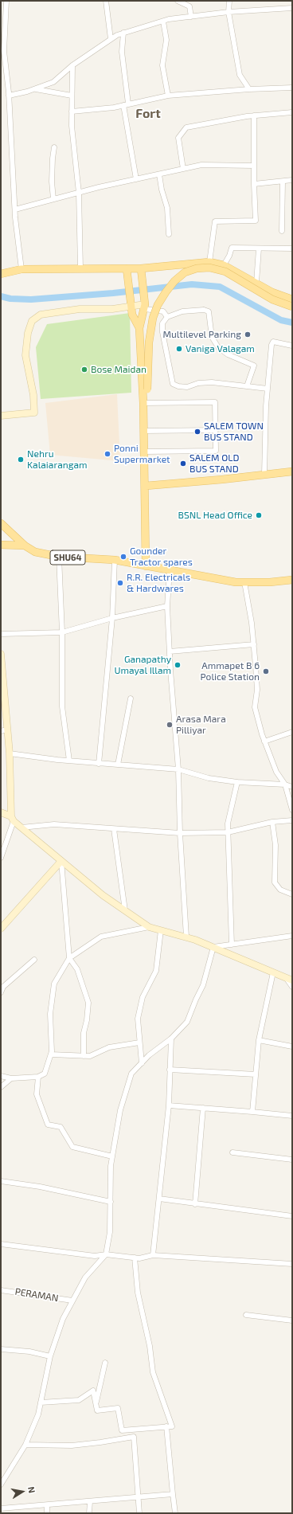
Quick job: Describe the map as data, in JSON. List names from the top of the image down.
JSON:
{
  "streets": {
    "main road": ["SHU64"],
    "street": ["PERAMAN"]
  },
  "districts": ["Fort"],
  "places": [
    "Multilevel Parking",
    "Vaniga Valagam",
    "Bose Maidan",
    "SALEM TOWN BUS STAND",
    "Ponni Supermarket",
    "Nehru Kalaiarangam",
    "SALEM OLD BUS STAND",
    "BSNL Head Office",
    "Gounder Tractor spares",
    "R.R. Electricals & Hardwares",
    "Ganapathy Umayal Illam",
    "Ammapet B 6 Police Station",
    "Arasa Mara Pilliyar"
  ],
  "north": "right"
}
